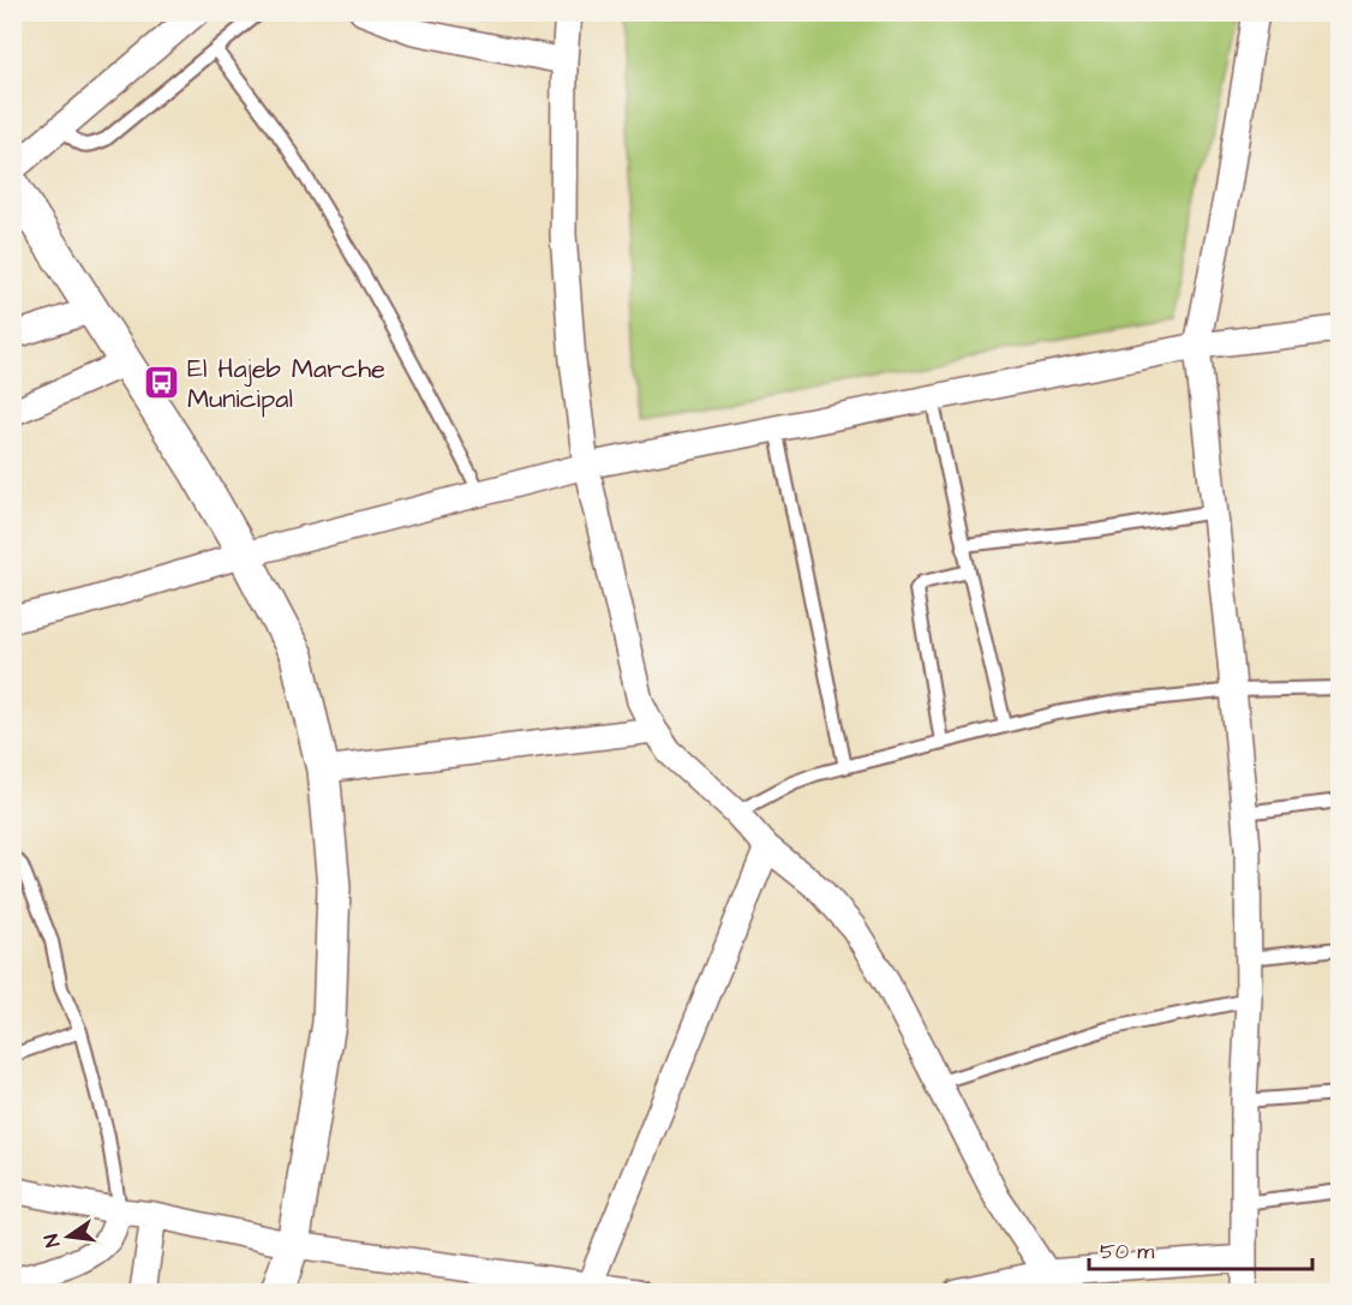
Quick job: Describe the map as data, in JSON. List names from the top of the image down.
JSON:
{
  "places": {
    "bus stop": ["El Hajeb Marche Municipal"]
  },
  "scale_bar": "50 m",
  "north": "left"
}
